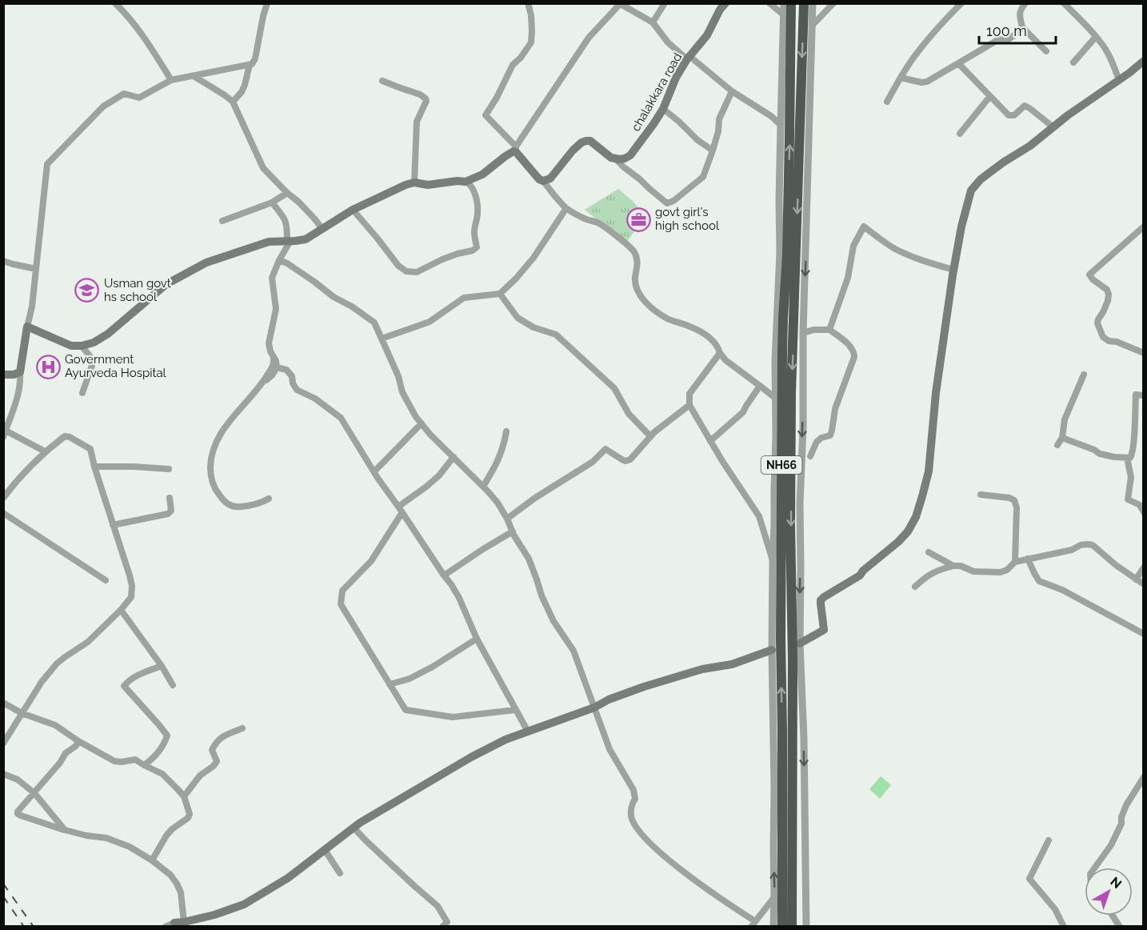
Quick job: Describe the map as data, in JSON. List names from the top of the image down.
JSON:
{
  "streets": {
    "highway": ["NH66"],
    "main road": ["chalakkara road"]
  },
  "places": {
    "office": ["govt girl's high school"],
    "school or university": ["Usman govt hs school"],
    "hospital": ["Government Ayurveda Hospital"]
  },
  "scale_bar": "100 m",
  "north": "top right"
}
